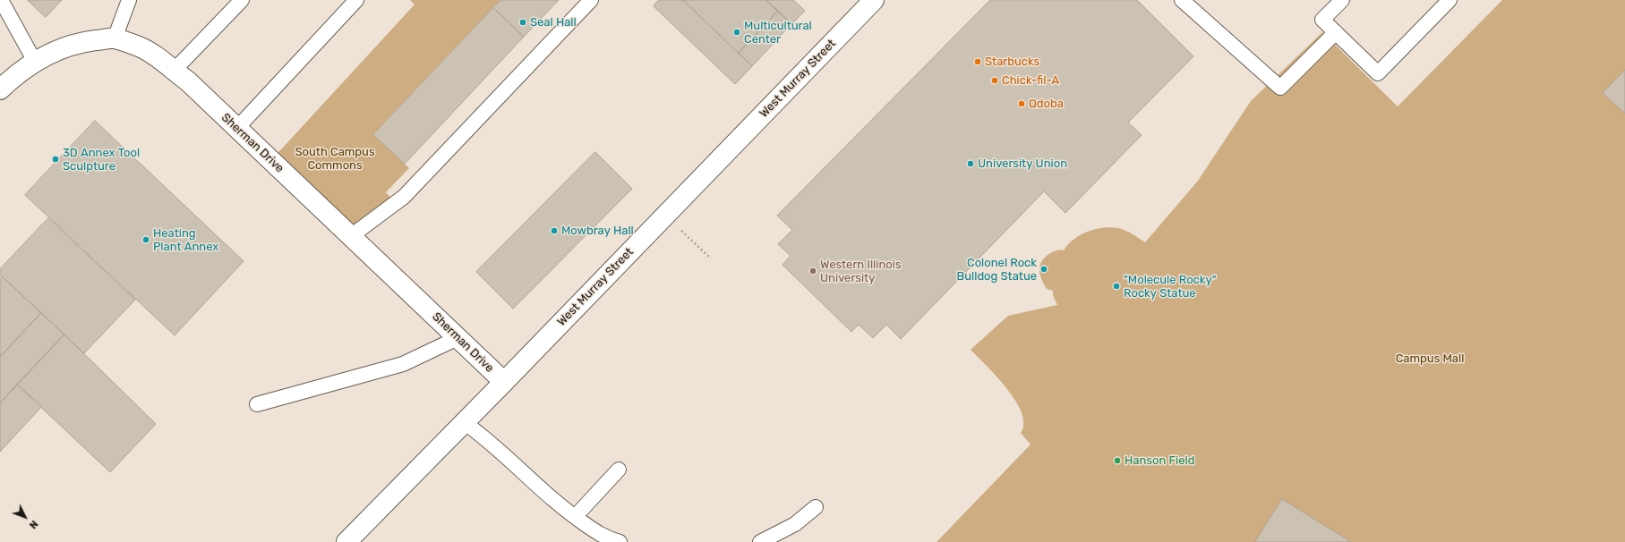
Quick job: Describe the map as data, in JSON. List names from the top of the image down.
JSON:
{
  "streets": {
    "street": ["West Murray Street", "Sherman Drive"]
  },
  "crossings": [
    ["West Murray Street", "Sherman Drive"]
  ],
  "parks": ["South Campus Commons", "Campus Mall"],
  "places": [
    "Seal Hall",
    "Multicultural Center",
    "Starbucks",
    "Chick-fil-A",
    "Qdoba",
    "3D Annex Tool Sculpture",
    "University Union",
    "Mowbray Hall",
    "Heating Plant Annex",
    "Colonel Rock Bulldog Statue",
    "Western Illinois University",
    "\"Molecule Rocky\" Rocky Statue",
    "Hanson Field"
  ],
  "north": "bottom right"
}
